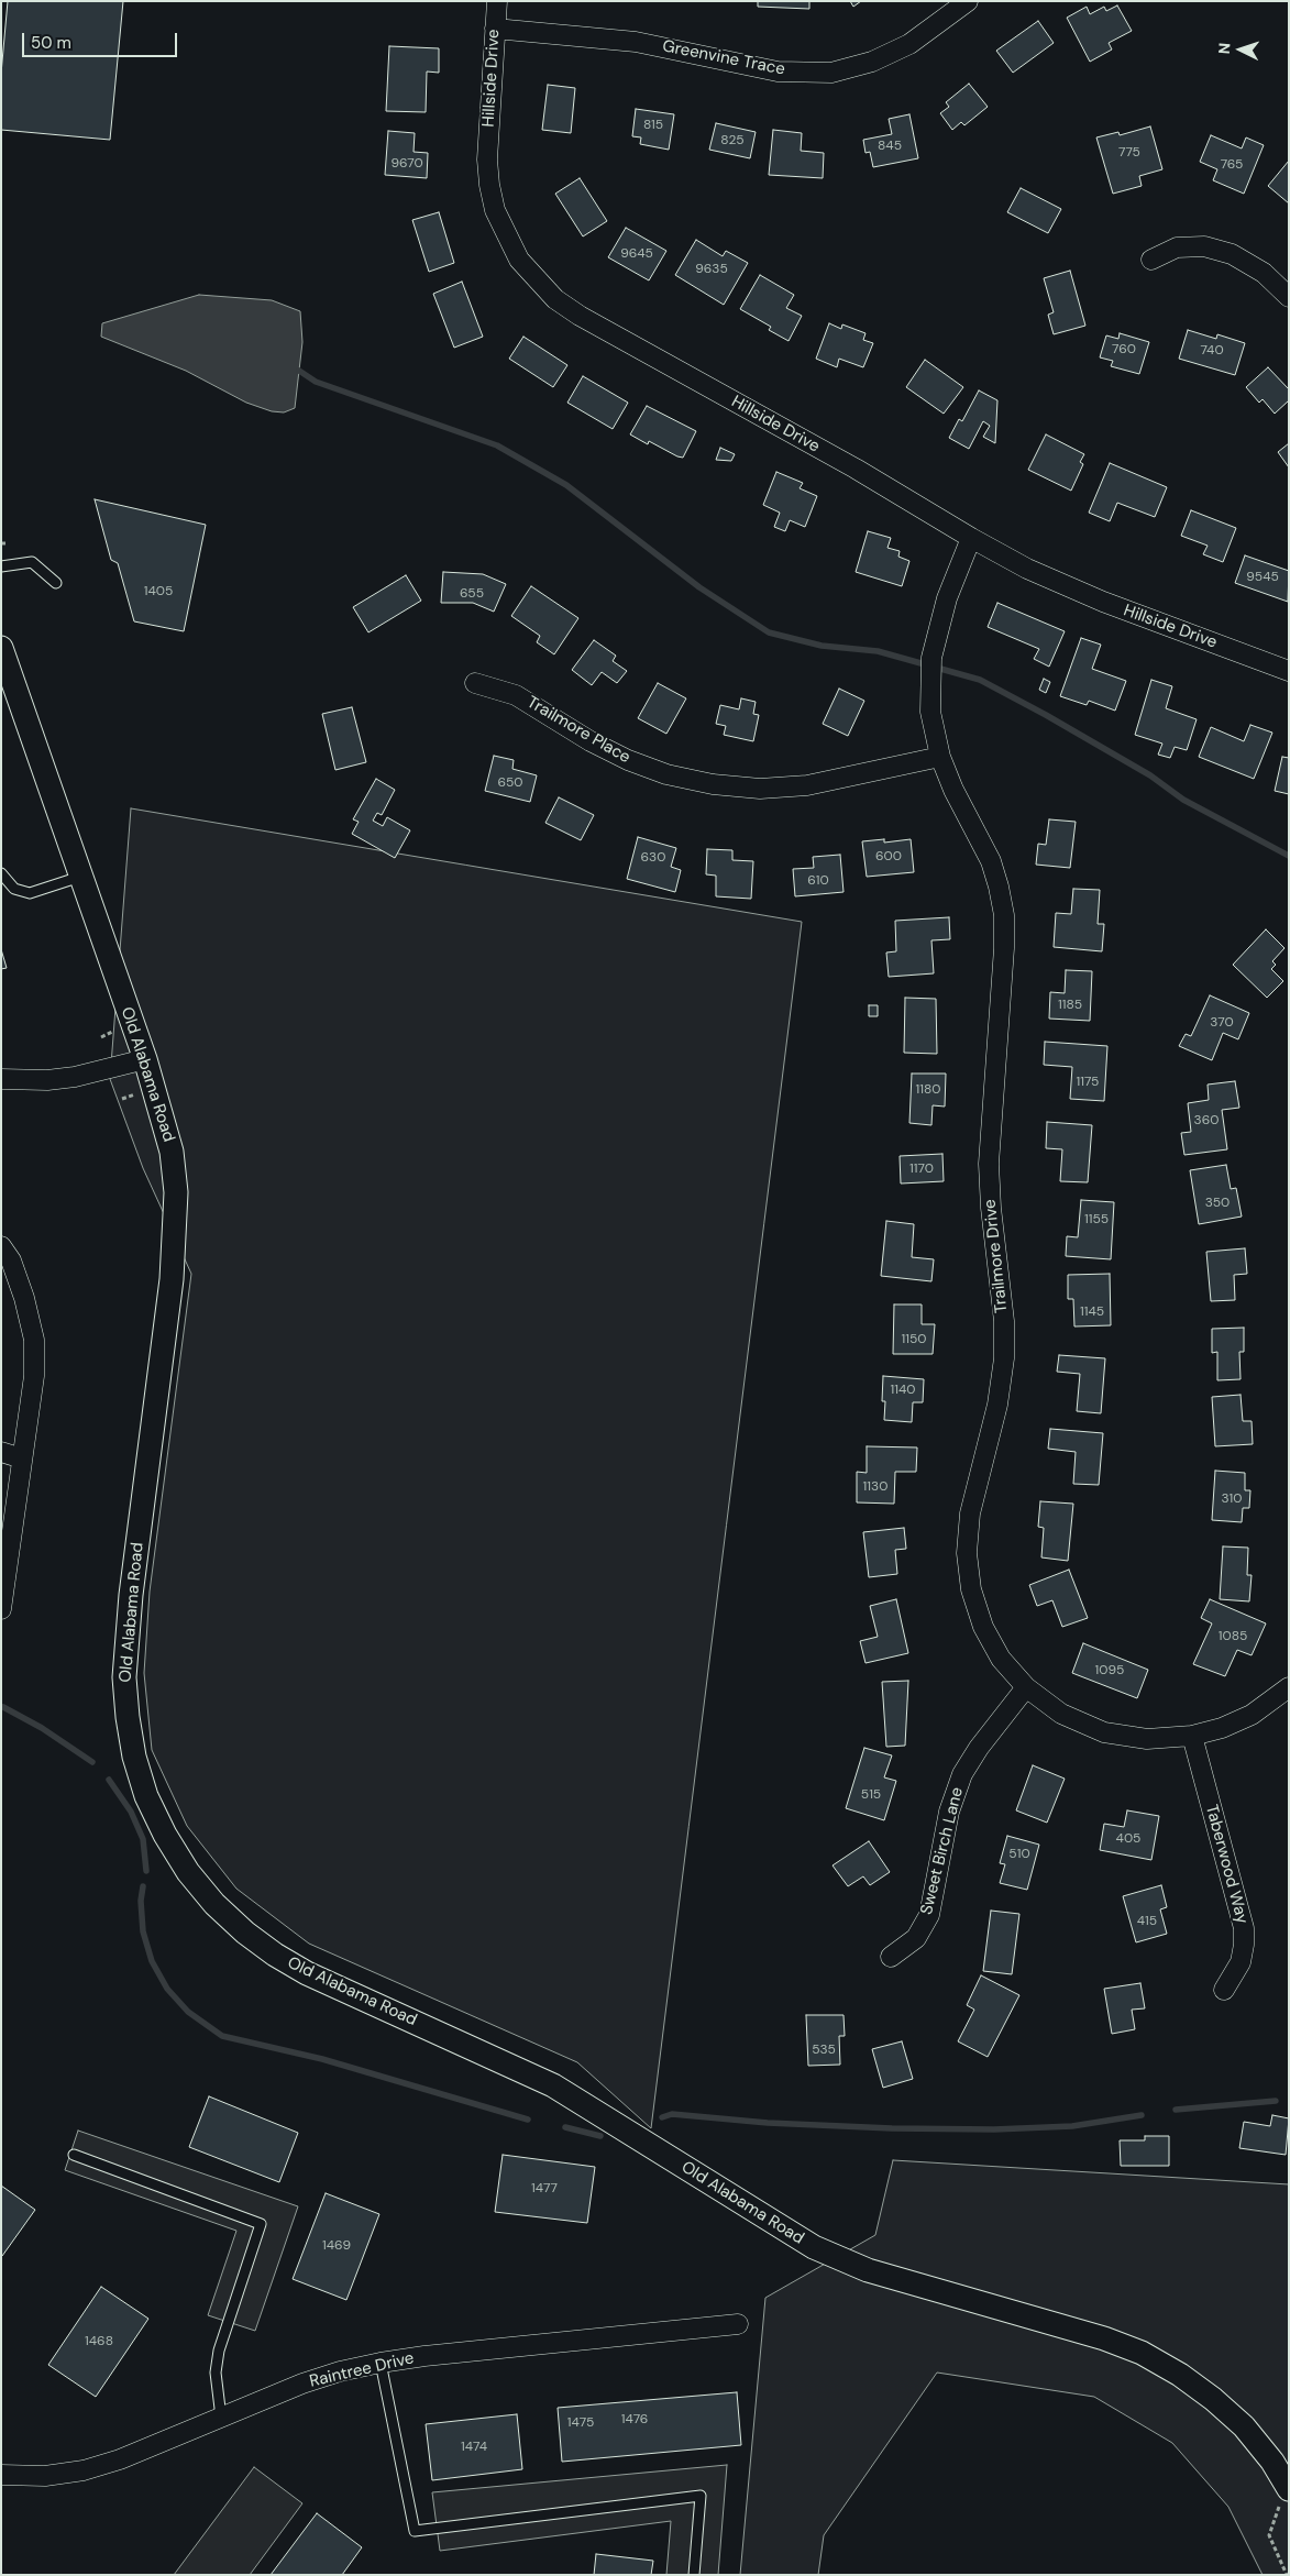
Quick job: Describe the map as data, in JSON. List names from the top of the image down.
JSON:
{
  "streets": {
    "street": [
      "Greenvine Trace",
      "Hillside Drive",
      "Trailmore Place",
      "Old Alabama Road",
      "Trailmore Drive",
      "Sweet Birch Lane",
      "Taberwood Way",
      "Raintree Drive"
    ]
  },
  "crossings": [
    ["Greenvine Trace", "Hillside Drive"],
    ["Hillside Drive", "Trailmore Drive"],
    ["Trailmore Place", "Trailmore Drive"],
    ["Trailmore Drive", "Sweet Birch Lane"],
    ["Trailmore Drive", "Taberwood Way"]
  ],
  "house_numbers": [
    "815",
    "825",
    "845",
    "775",
    "9670",
    "765",
    "9645",
    "9635",
    "760",
    "740",
    "9545",
    "1405",
    "655",
    "650",
    "600",
    "630",
    "610",
    "1185",
    "370",
    "1175",
    "1180",
    "360",
    "1170",
    "350",
    "1155",
    "1145",
    "1150",
    "1140",
    "1130",
    "310",
    "1085",
    "1095",
    "515",
    "405",
    "510",
    "415",
    "535",
    "1477",
    "1469",
    "1468",
    "1476",
    "1475",
    "1474"
  ],
  "scale_bar": "50 m",
  "north": "left"
}
